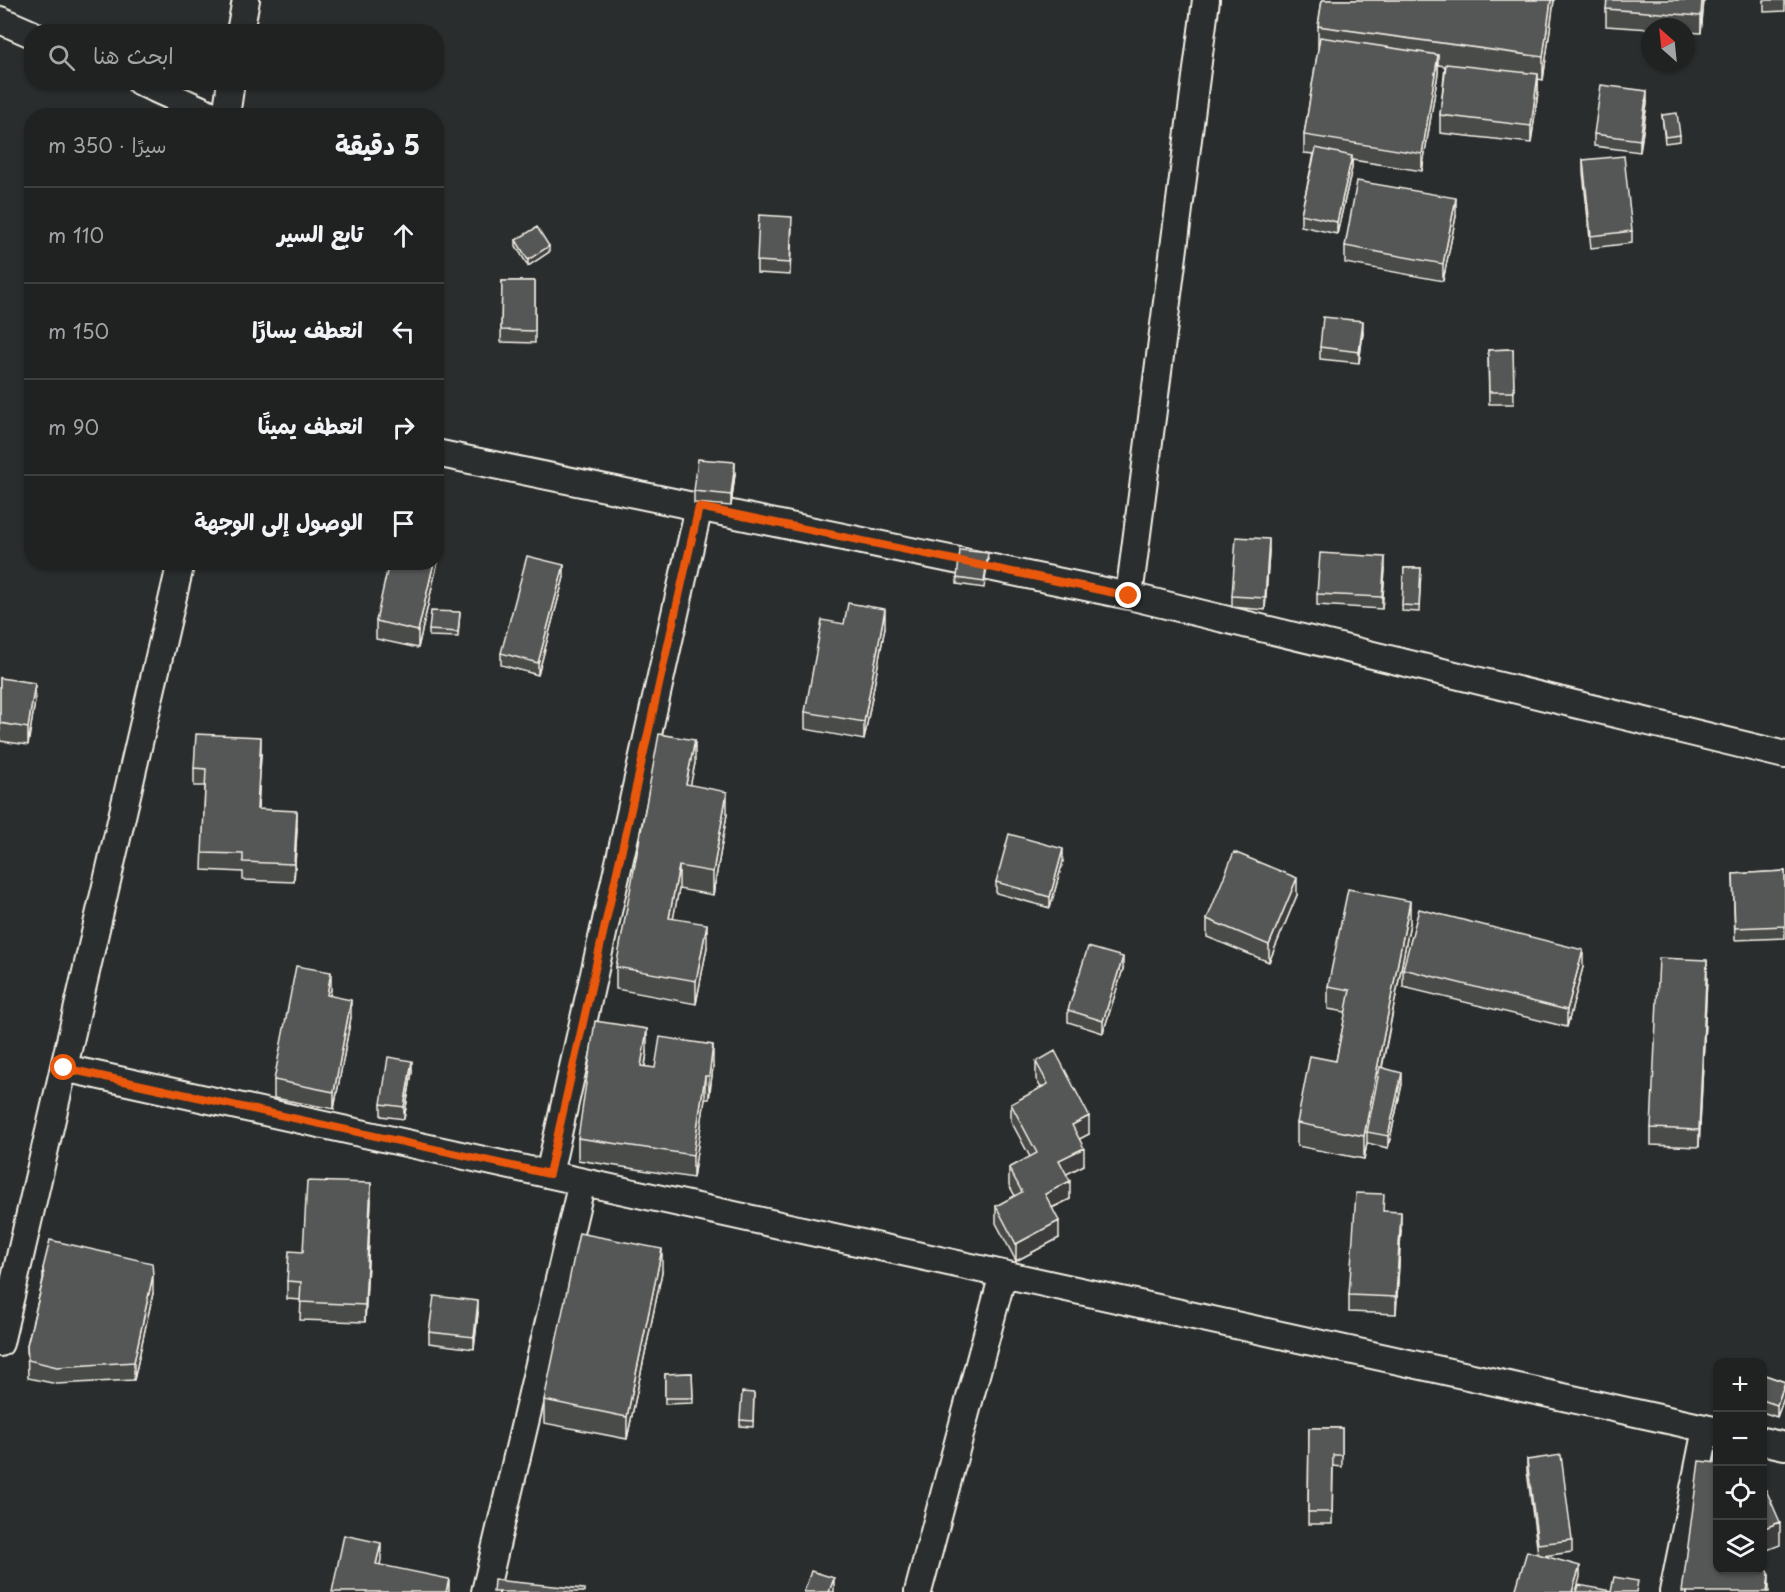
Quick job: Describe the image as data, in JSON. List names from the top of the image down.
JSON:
{
  "north": "top left",
  "page": {
    "search": "ابحث هنا",
    "heading": ["5 دقيقة", "سيرًا · 350 m"],
    "list": [
      ["تابع السير", "110 m"],
      ["انعطف يسارًا", "150 m"],
      ["انعطف يمينًا", "90 m"],
      "الوصول إلى الوجهة"
    ],
    "map_buttons": ["+", "−"]
  }
}
